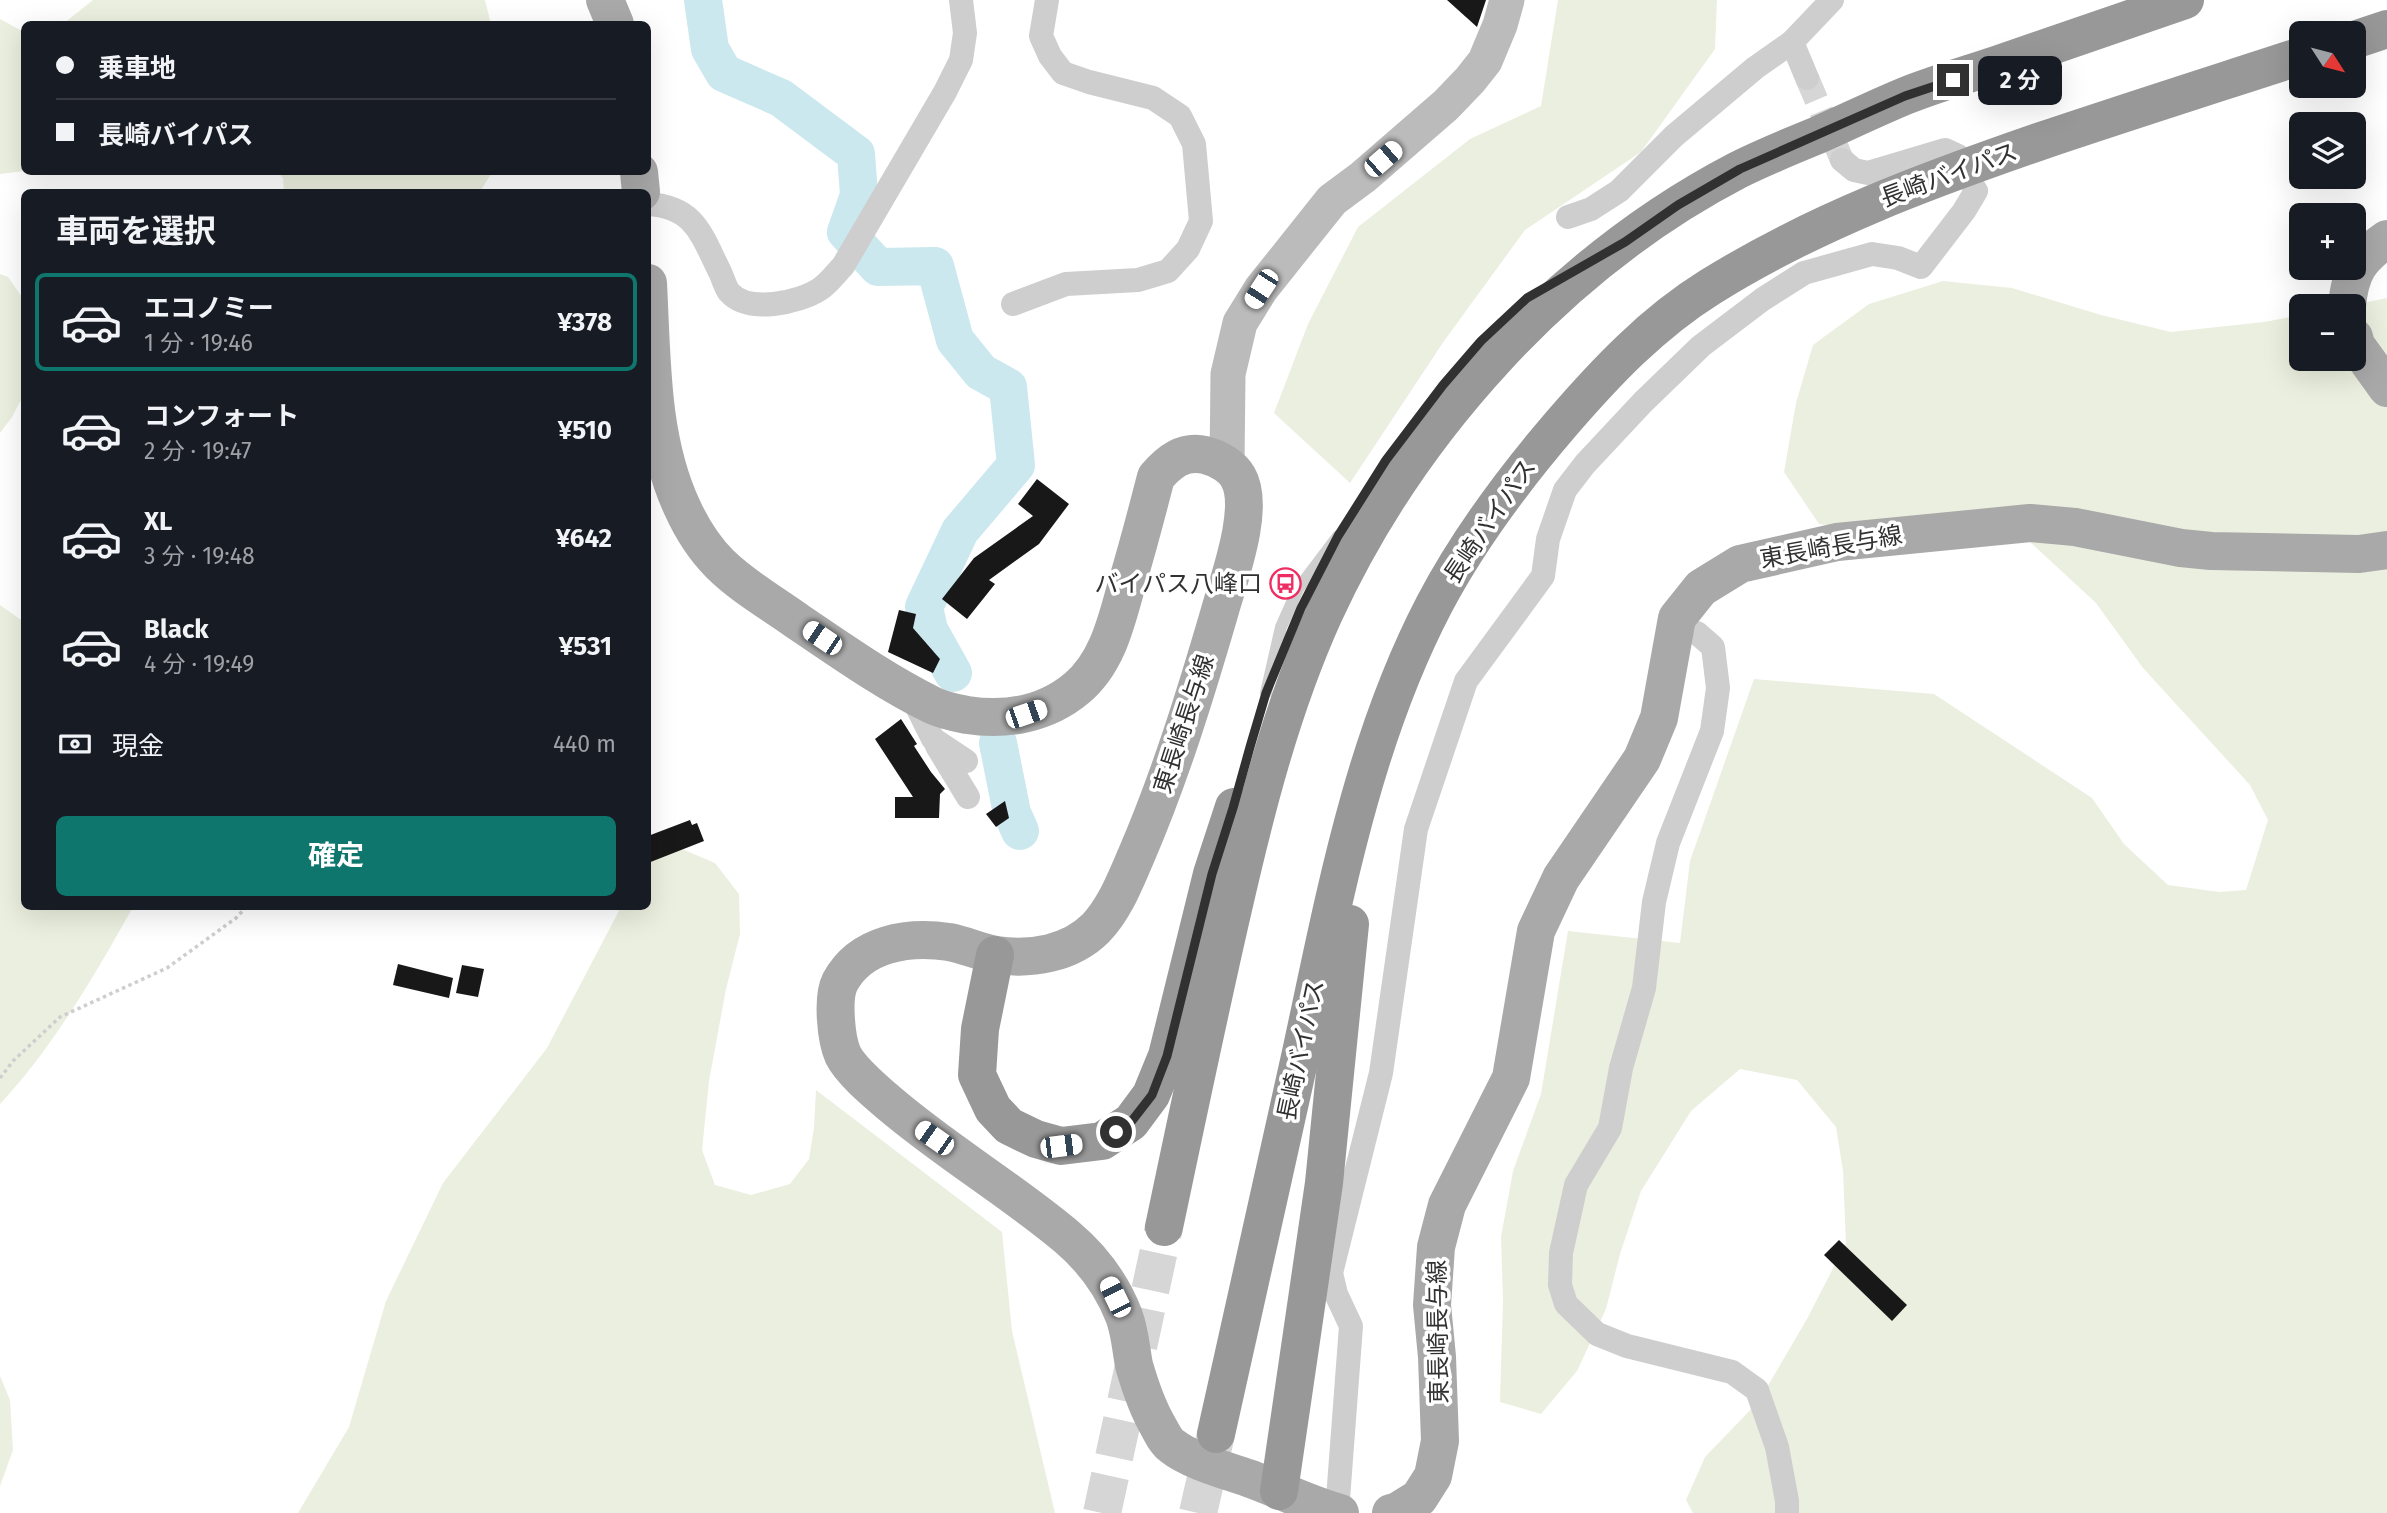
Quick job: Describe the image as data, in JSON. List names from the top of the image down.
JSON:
{
  "streets": {
    "highway": ["長崎バイパス"],
    "main road": ["東長崎長与線"]
  },
  "places": {
    "bus stop": ["バイパス八峰口"]
  },
  "north": "bottom right",
  "page": {
    "map_buttons": ["+", "−"],
    "banner": ["乗車地", "長崎バイパス"],
    "bubble": "2 分",
    "heading": "車両を選択",
    "list": [
      {
        "name": "エコノミー",
        "note": "1 分 · 19:46",
        "value": "¥378"
      },
      {
        "name": "コンフォート",
        "note": "2 分 · 19:47",
        "value": "¥510"
      },
      {
        "name": "XL",
        "note": "3 分 · 19:48",
        "value": "¥642"
      },
      {
        "name": "Black",
        "note": "4 分 · 19:49",
        "value": "¥531"
      }
    ],
    "pay": ["現金", "440 m"],
    "buttons": "確定"
  }
}
